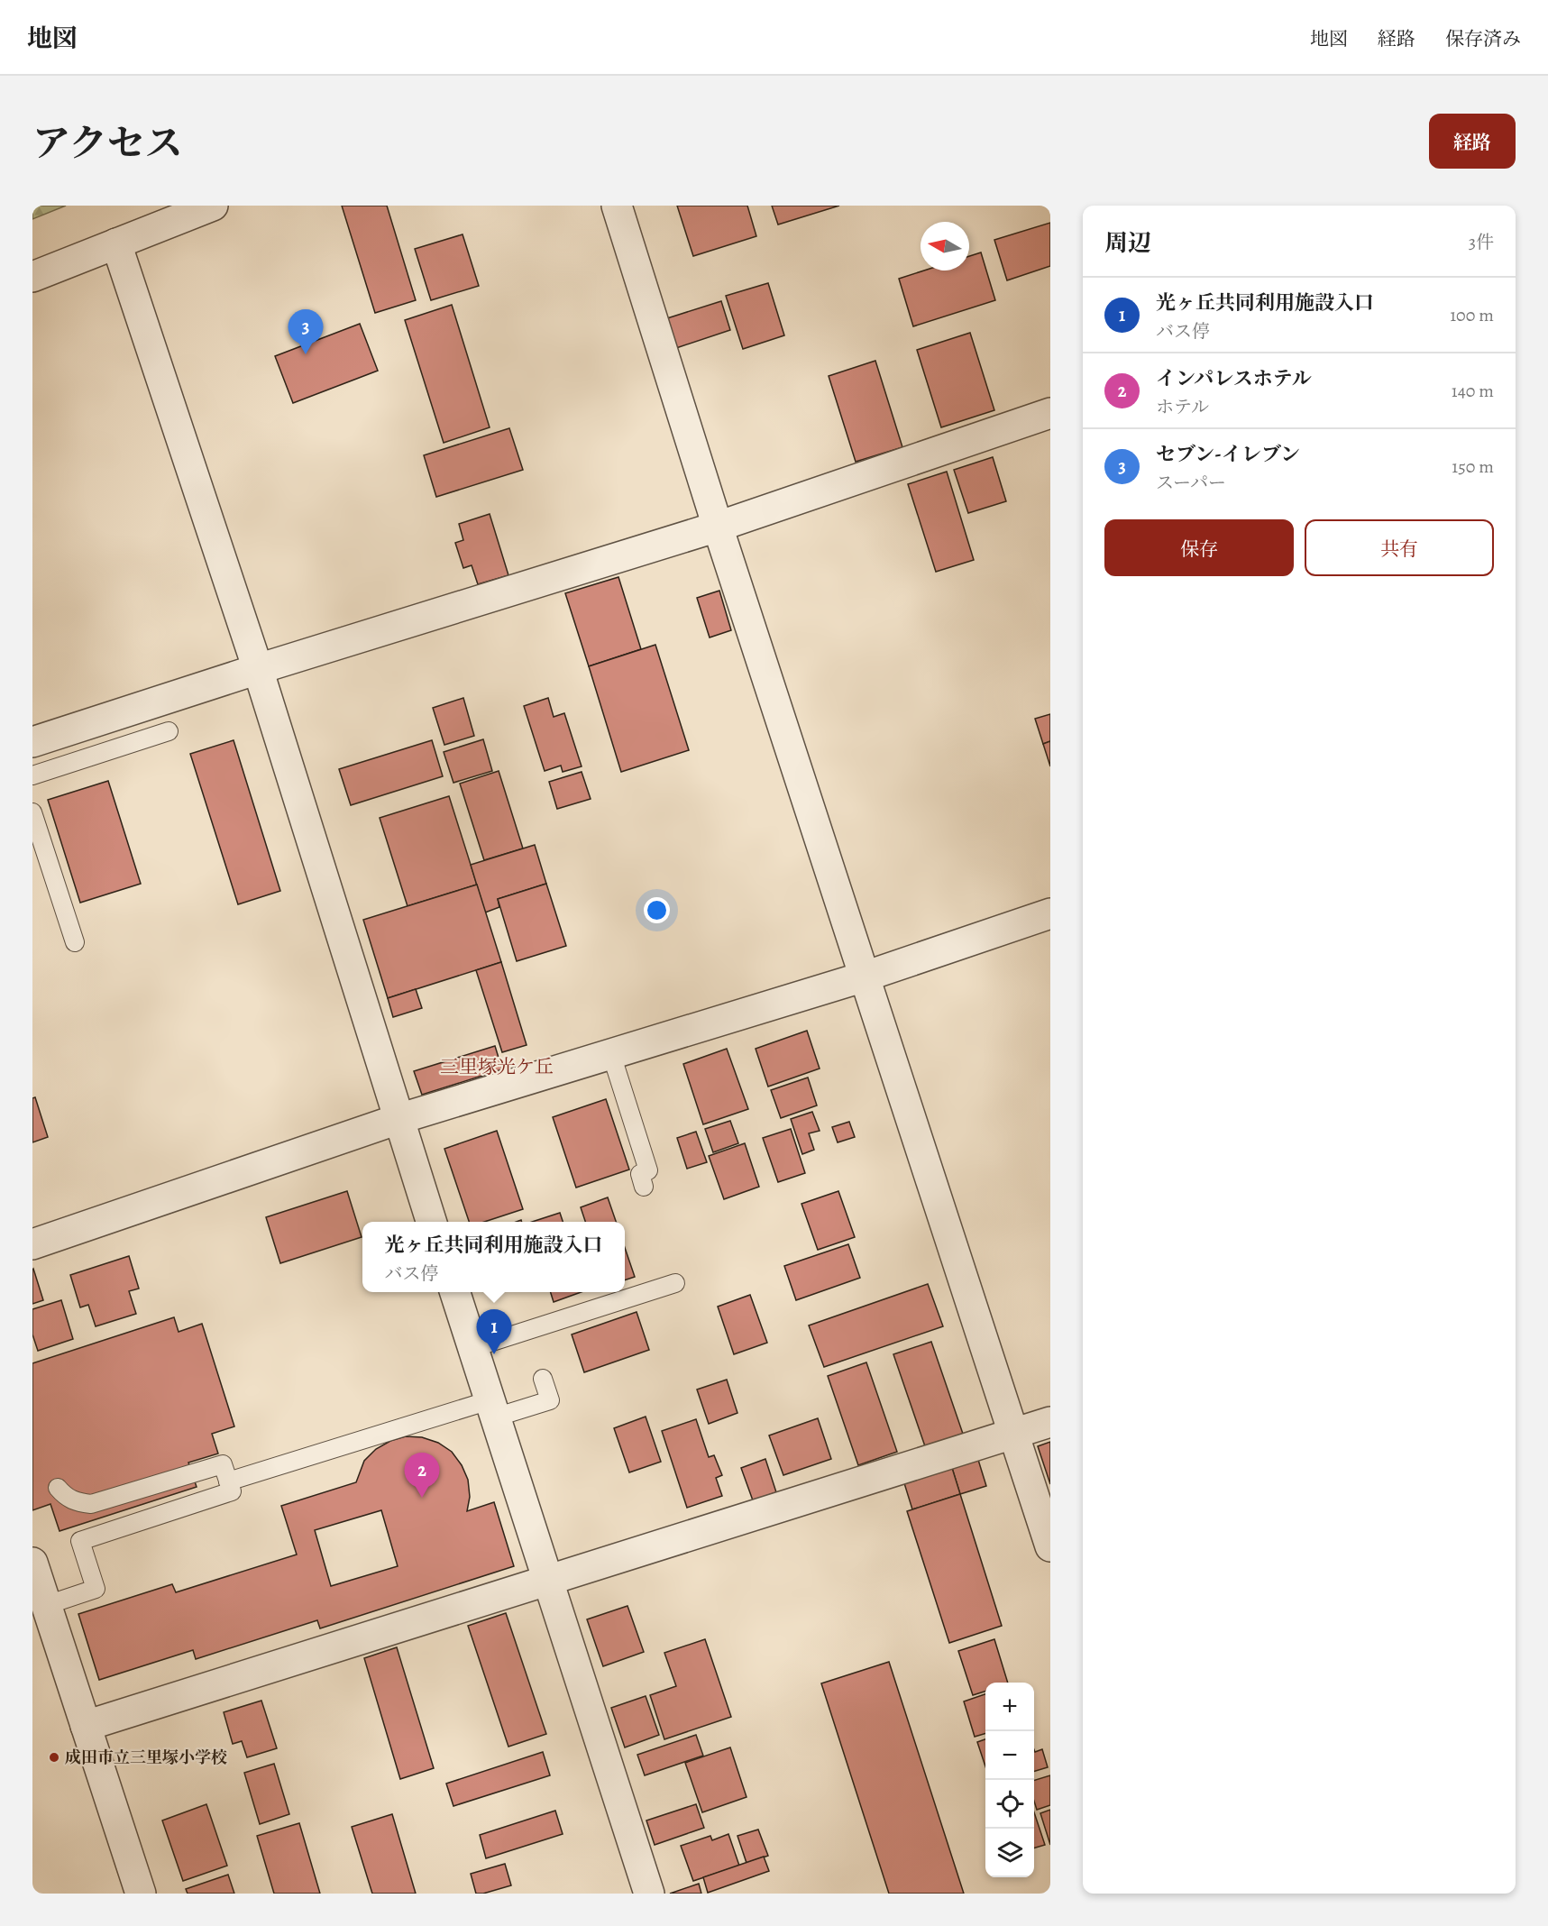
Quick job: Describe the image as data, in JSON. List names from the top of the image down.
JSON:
{
  "districts": ["三里塚光ケ丘"],
  "places": ["成田市立三里塚小学校"],
  "north": "left",
  "page": {
    "header": "地図",
    "nav": ["地図", "経路", "保存済み"],
    "title": "アクセス",
    "buttons": [
      "経路",
      ["保存", "共有"]
    ],
    "heading": ["周辺", "3件"],
    "list": [
      {
        "mark": "1",
        "name": "光ヶ丘共同利用施設入口",
        "note": "バス停",
        "value": "100 m"
      },
      {
        "mark": "2",
        "name": "インパレスホテル",
        "note": "ホテル",
        "value": "140 m"
      },
      {
        "mark": "3",
        "name": "セブン-イレブン",
        "note": "スーパー",
        "value": "150 m"
      }
    ],
    "pins": ["3", "1", "2"],
    "popup": ["光ヶ丘共同利用施設入口", "バス停"],
    "map_buttons": ["+", "−"]
  }
}
